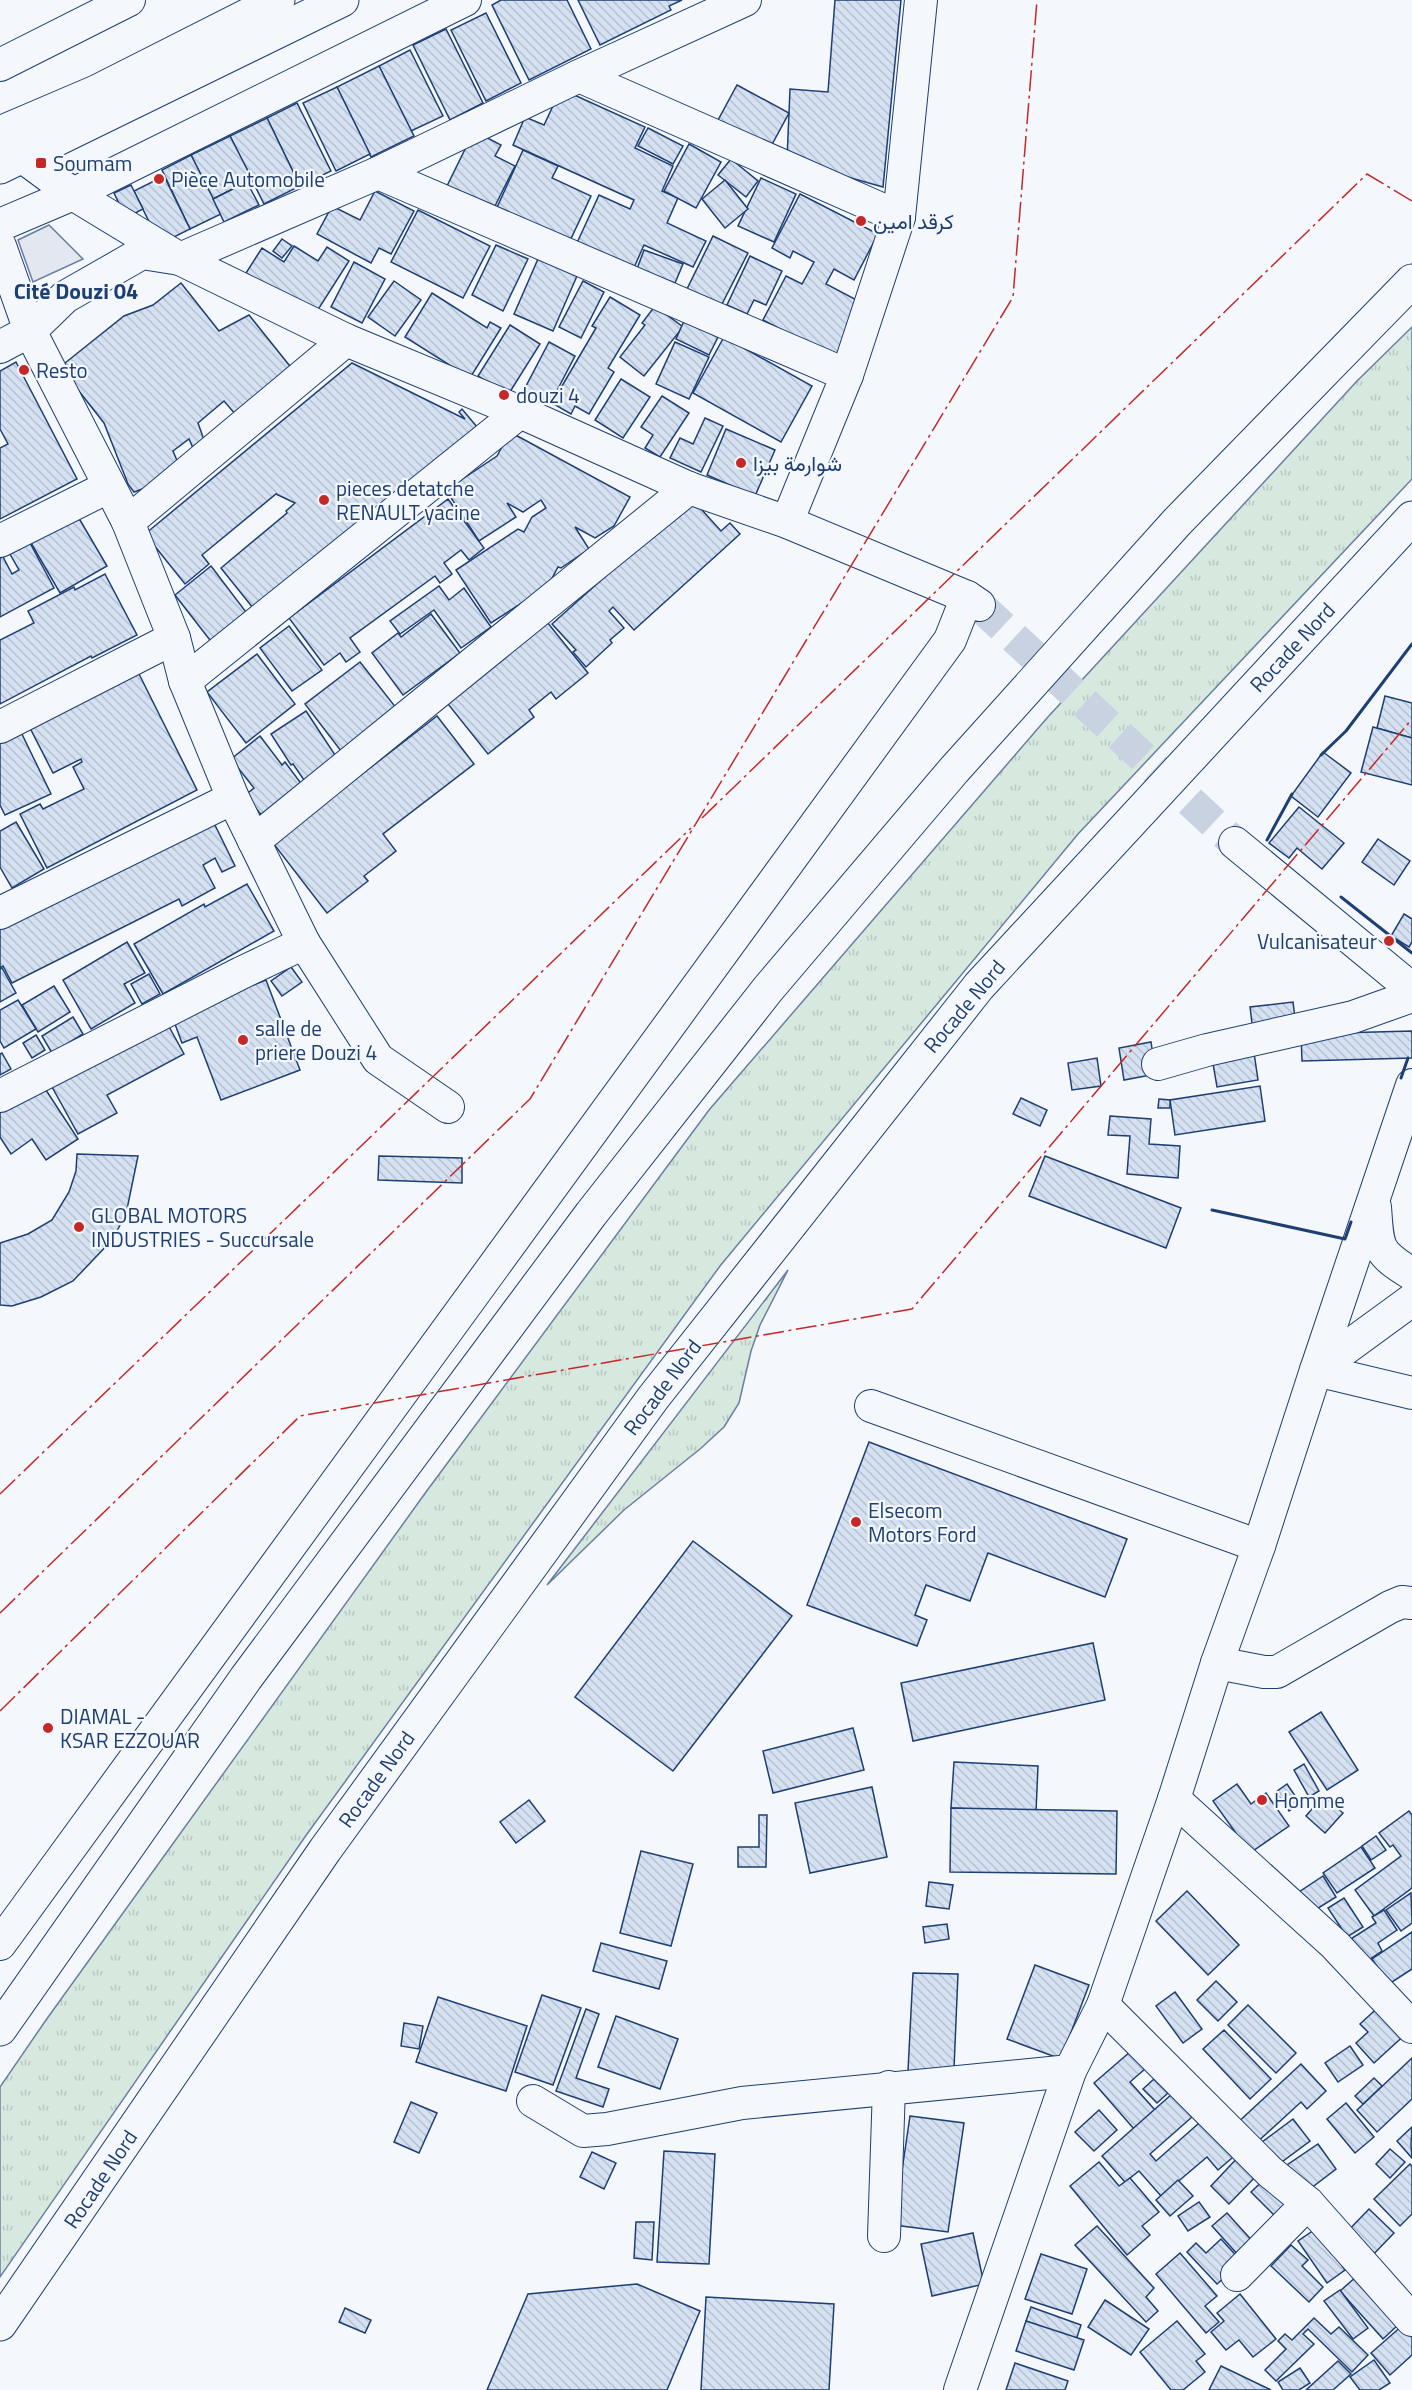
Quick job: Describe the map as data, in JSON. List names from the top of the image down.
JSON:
{
  "streets": {
    "highway": ["Rocade Nord"]
  },
  "districts": ["Cité Douzi 04"],
  "places": {
    "transit": ["Soumam"],
    "other": [
      "Pièce Automobile",
      "كرقد امين",
      "Resto",
      "douzi 4",
      "شوارمة بيزا",
      "pieces detatche RENAULT yacine",
      "Vulcanisateur",
      "salle de priere Douzi 4",
      "GLOBAL MOTORS INDUSTRIES - Succursale",
      "Elsecom Motors Ford",
      "DIAMAL - KSAR EZZOUAR",
      "Homme"
    ]
  }
}
